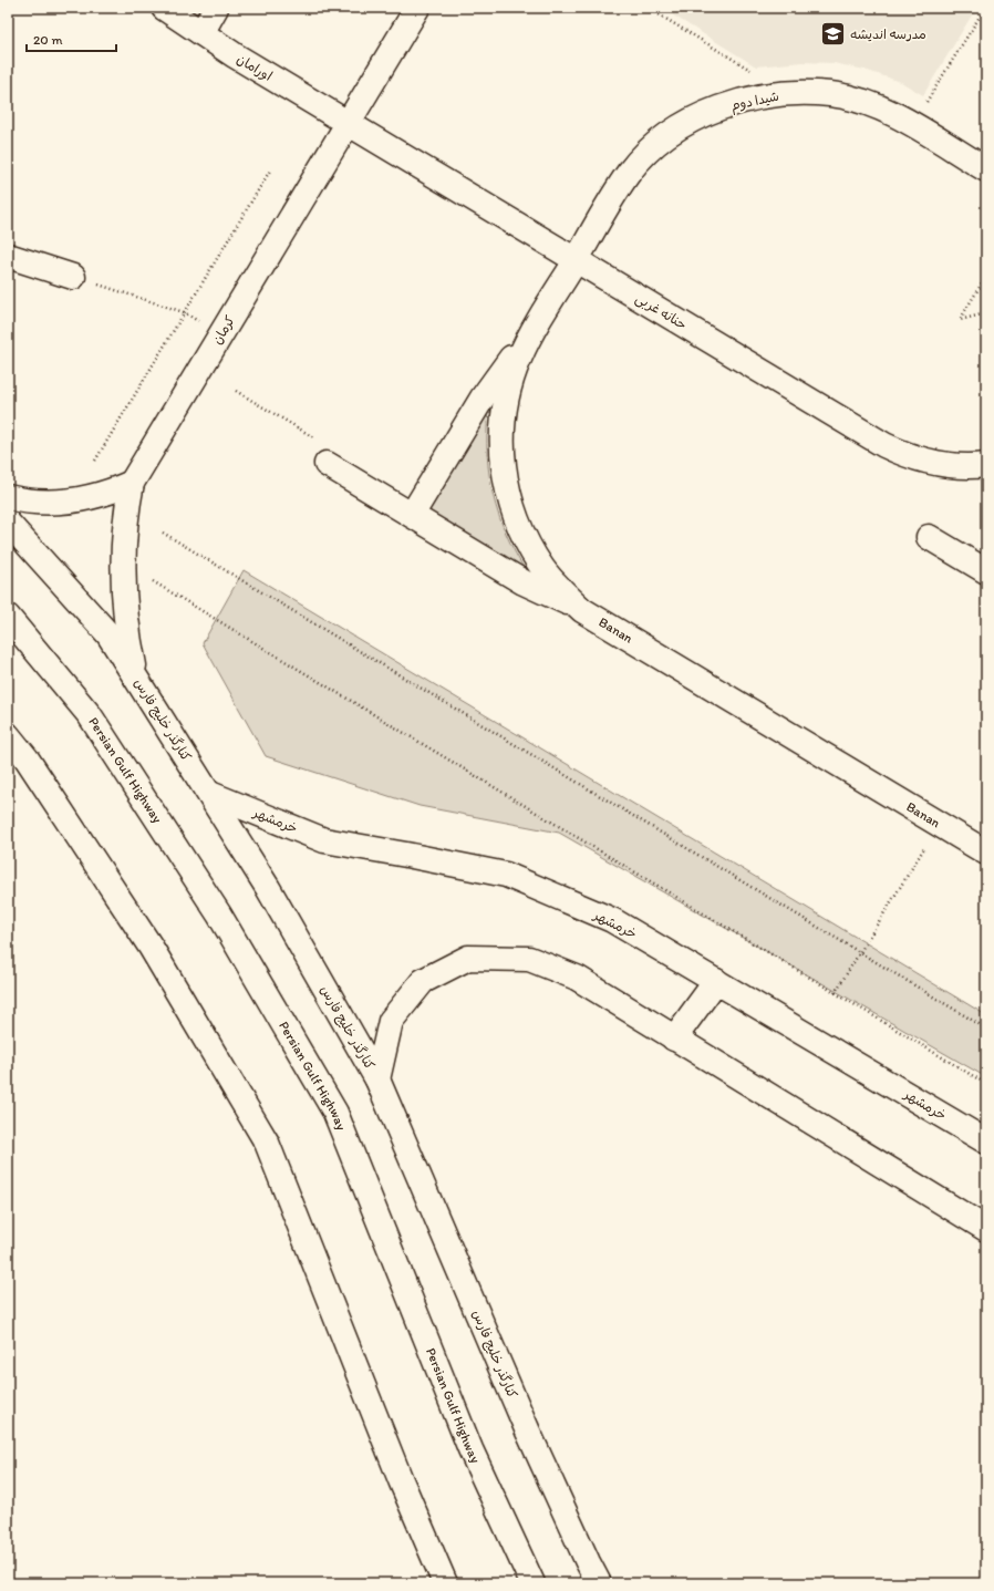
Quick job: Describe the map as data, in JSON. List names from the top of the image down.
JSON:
{
  "streets": {
    "main road": [
      "اورامان",
      "شیدا دوم",
      "حنانه غربی",
      "کرمان",
      "Banan",
      "کنارگذر خلیج فارس",
      "Persian Gulf Highway",
      "خرمشهر"
    ]
  },
  "crossings": [
    ["اورامان", "حنانه غربی"],
    ["اورامان", "کرمان"],
    ["شیدا دوم", "حنانه غربی"],
    ["شیدا دوم", "Banan"],
    ["حنانه غربی", "کرمان"],
    ["حنانه غربی", "Banan"],
    ["کرمان", "کنارگذر خلیج فارس"],
    ["کنارگذر خلیج فارس", "خرمشهر"]
  ],
  "places": {
    "school or university": ["مدرسه اندیشه"]
  },
  "scale_bar": "20 m"
}
